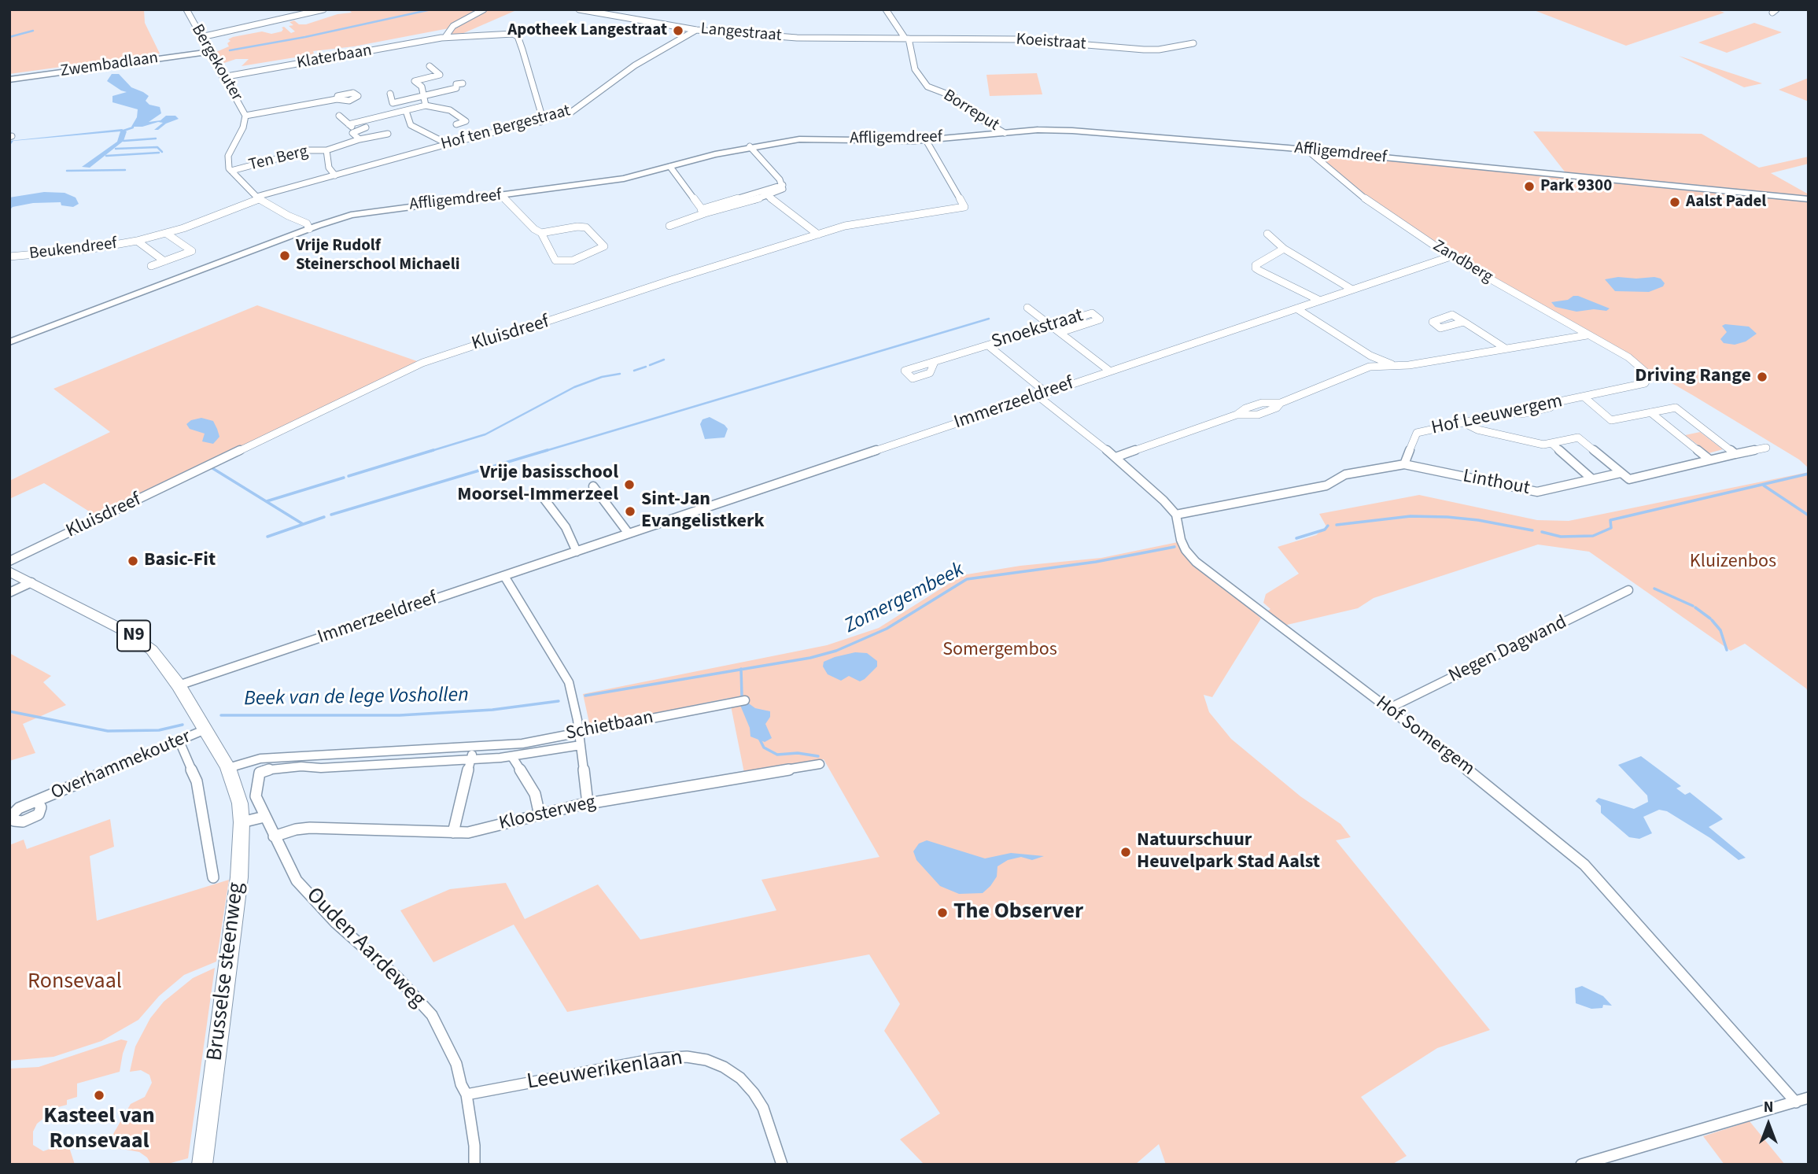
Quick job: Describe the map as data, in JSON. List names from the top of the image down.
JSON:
{
  "streets": {
    "main road": ["N9", "Brusselse steenweg"],
    "street": [
      "Langestraat",
      "Koeistraat",
      "Klaterbaan",
      "Bergekouter",
      "Zwembadlaan",
      "Borreput",
      "Hof ten Bergestraat",
      "Affligemdreef",
      "Ten Berg",
      "Beukendreef",
      "Zandberg",
      "Snoekstraat",
      "Kluisdreef",
      "Immerzeeldreef",
      "Hof Leeuwergem",
      "Linthout",
      "Negen Dagwand",
      "Schietbaan",
      "Hof Somergem",
      "Overhammekouter",
      "Kloosterweg",
      "Ouden Aardeweg",
      "Leeuwerikenlaan"
    ]
  },
  "crossings": [
    ["Langestraat", "Koeistraat"],
    ["Langestraat", "Borreput"],
    ["Langestraat", "Hof ten Bergestraat"],
    ["Koeistraat", "Borreput"],
    ["Klaterbaan", "Bergekouter"],
    ["Bergekouter", "Zwembadlaan"],
    ["Bergekouter", "Ten Berg"],
    ["Borreput", "Affligemdreef"],
    ["Hof ten Bergestraat", "Ten Berg"],
    ["Hof ten Bergestraat", "Beukendreef"],
    ["Affligemdreef", "Zandberg"],
    ["Affligemdreef", "Kluisdreef"],
    ["Zandberg", "Immerzeeldreef"],
    ["Zandberg", "Hof Leeuwergem"],
    ["Immerzeeldreef", "Brusselse steenweg"],
    ["Hof Leeuwergem", "Linthout"],
    ["Negen Dagwand", "Hof Somergem"],
    ["Schietbaan", "Ouden Aardeweg"],
    ["Schietbaan", "Brusselse steenweg"],
    ["Overhammekouter", "Brusselse steenweg"],
    ["Kloosterweg", "Ouden Aardeweg"],
    ["Ouden Aardeweg", "Leeuwerikenlaan"]
  ],
  "water": ["Zomergembeek", "Beek van de lege Voshollen"],
  "parks": ["Kluizenbos", "Somergembos", "Ronsevaal"],
  "places": [
    "Apotheek Langestraat",
    "Park 9300",
    "Aalst Padel",
    "Vrije Rudolf Steinerschool Michaeli",
    "Driving Range",
    "Vrije basisschool Moorsel-Immerzeel",
    "Sint-Jan Evangelistkerk",
    "Basic-Fit",
    "Natuurschuur Heuvelpark Stad Aalst",
    "The Observer",
    "Kasteel van Ronsevaal"
  ],
  "north": "top"
}
